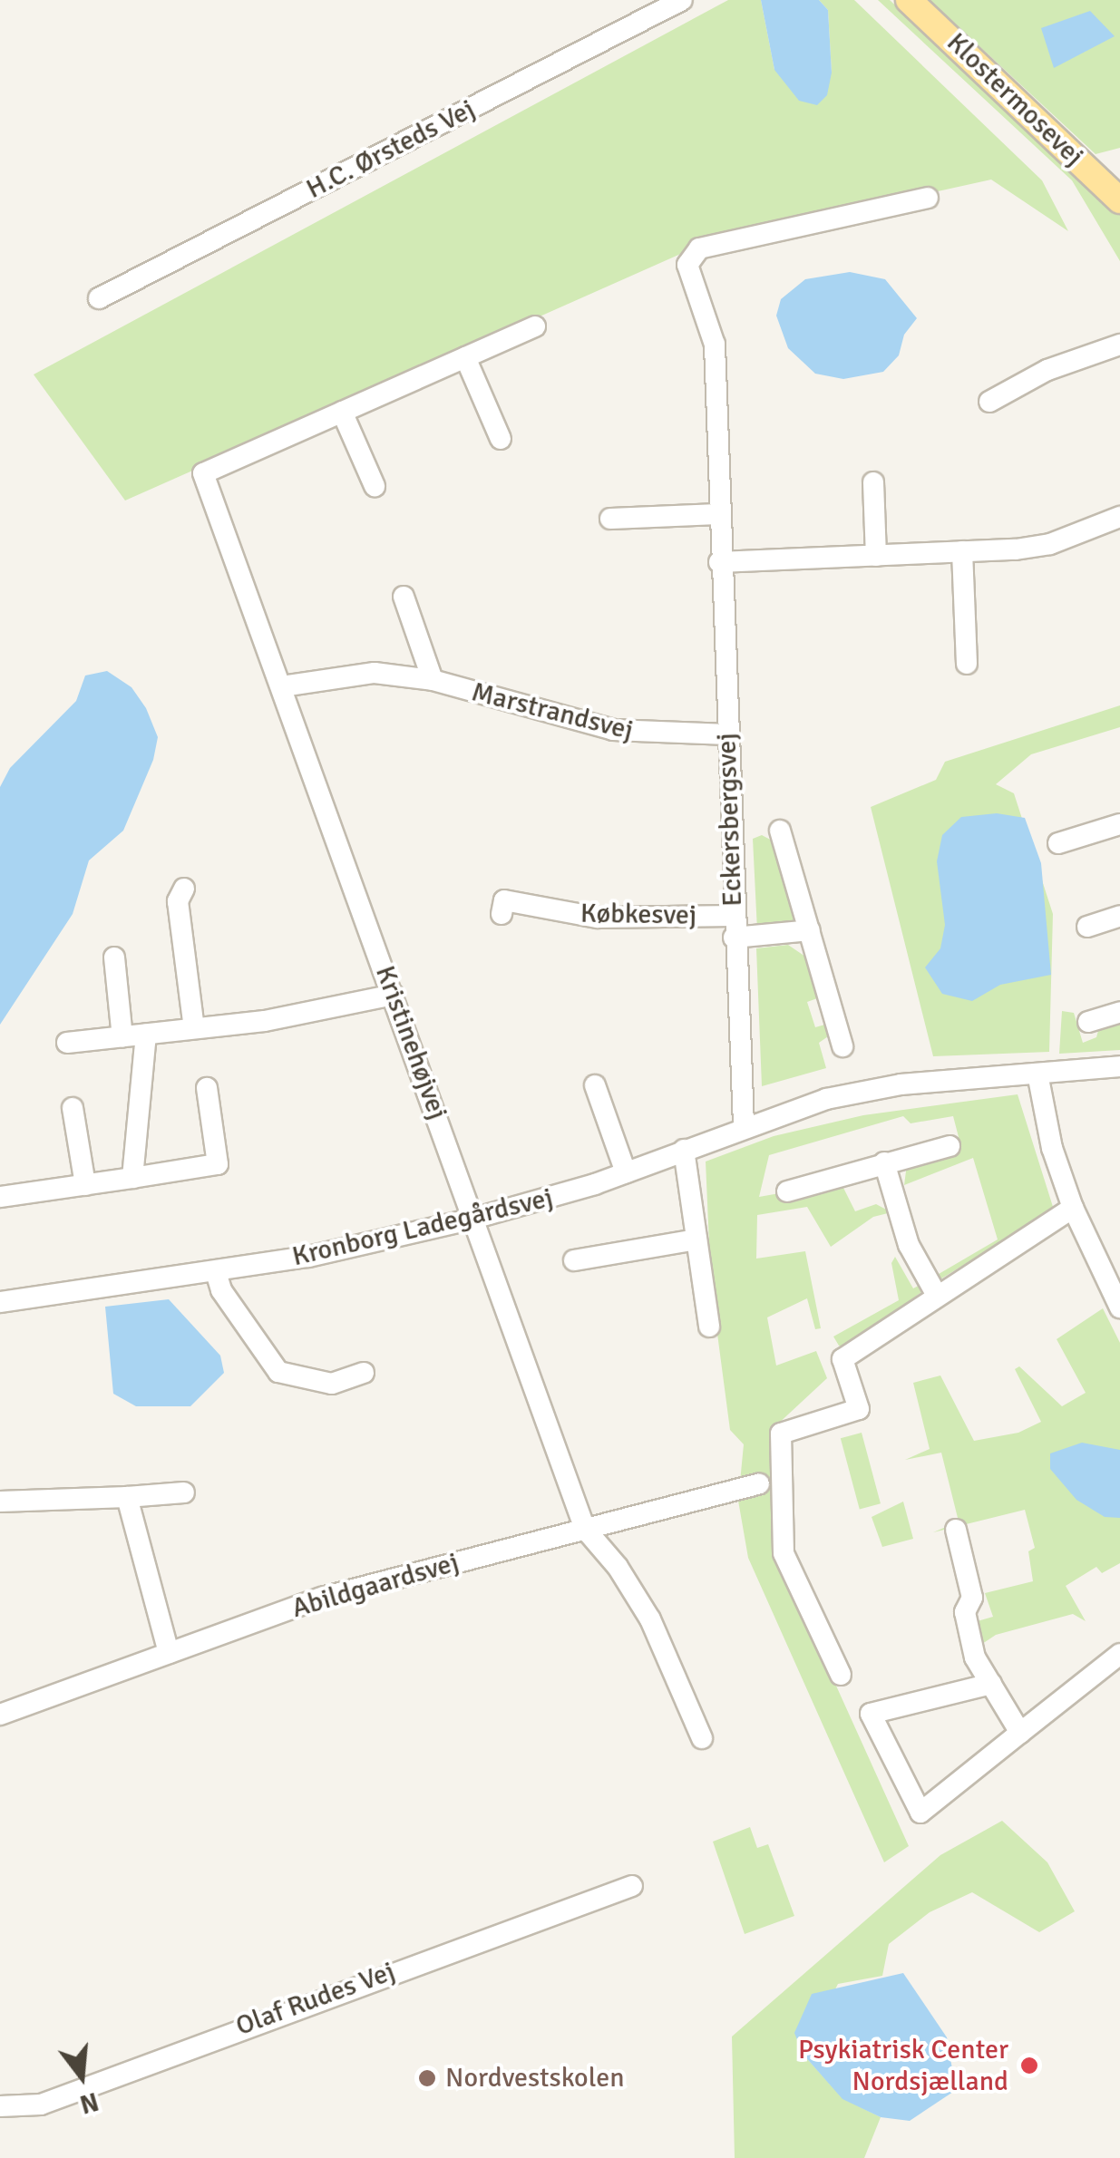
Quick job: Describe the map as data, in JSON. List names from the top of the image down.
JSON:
{
  "streets": {
    "main road": ["Klostermosevej"],
    "street": [
      "H.C. Ørsteds Vej",
      "Marstrandsvej",
      "Eckersbergsvej",
      "Købkesvej",
      "Kristinehøjvej",
      "Kronborg Ladegårdsvej",
      "Abildgaardsvej",
      "Olaf Rudes Vej"
    ]
  },
  "crossings": [
    ["Marstrandsvej", "Eckersbergsvej"],
    ["Marstrandsvej", "Kristinehøjvej"],
    ["Eckersbergsvej", "Købkesvej"],
    ["Eckersbergsvej", "Kronborg Ladegårdsvej"],
    ["Kristinehøjvej", "Kronborg Ladegårdsvej"],
    ["Kristinehøjvej", "Abildgaardsvej"]
  ],
  "places": ["Psykiatrisk Center Nordsjælland", "Nordvestskolen"],
  "north": "bottom"
}
